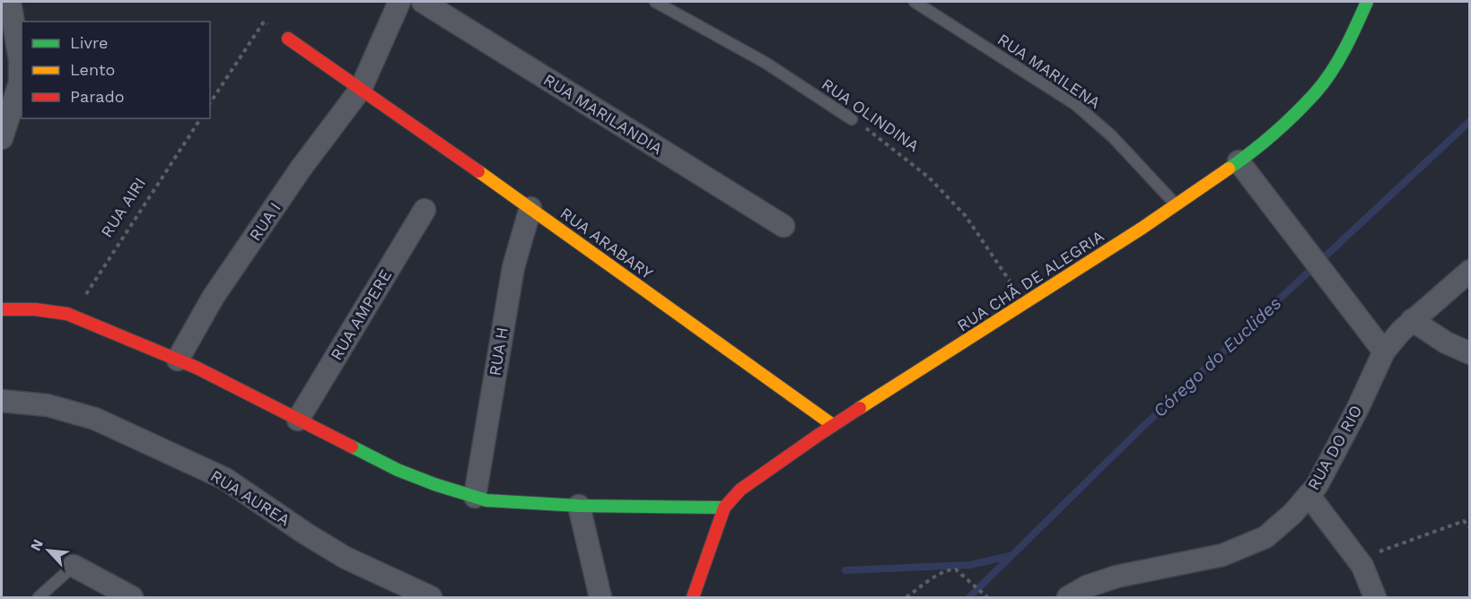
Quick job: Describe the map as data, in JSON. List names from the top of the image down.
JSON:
{
  "streets": {
    "street": [
      "RUA MARILANDIA",
      "RUA I",
      "RUA ARABARY",
      "RUA CHÃ DE ALEGRIA",
      "RUA AMPERE",
      "RUA H",
      "RUA DO RIO",
      "RUA AUREA"
    ],
    "lane": ["RUA MARILENA", "RUA OLINDINA"],
    "path": ["RUA AIRI"]
  },
  "crossings": [
    ["RUA MARILENA", "RUA CHÃ DE ALEGRIA"],
    ["RUA OLINDINA", "RUA CHÃ DE ALEGRIA"],
    ["RUA I", "RUA ARABARY"],
    ["RUA ARABARY", "RUA CHÃ DE ALEGRIA"],
    ["RUA ARABARY", "RUA H"]
  ],
  "water": ["Córego do Euclides"],
  "legend": ["Livre", "Lento", "Parado"],
  "north": "top left"
}
